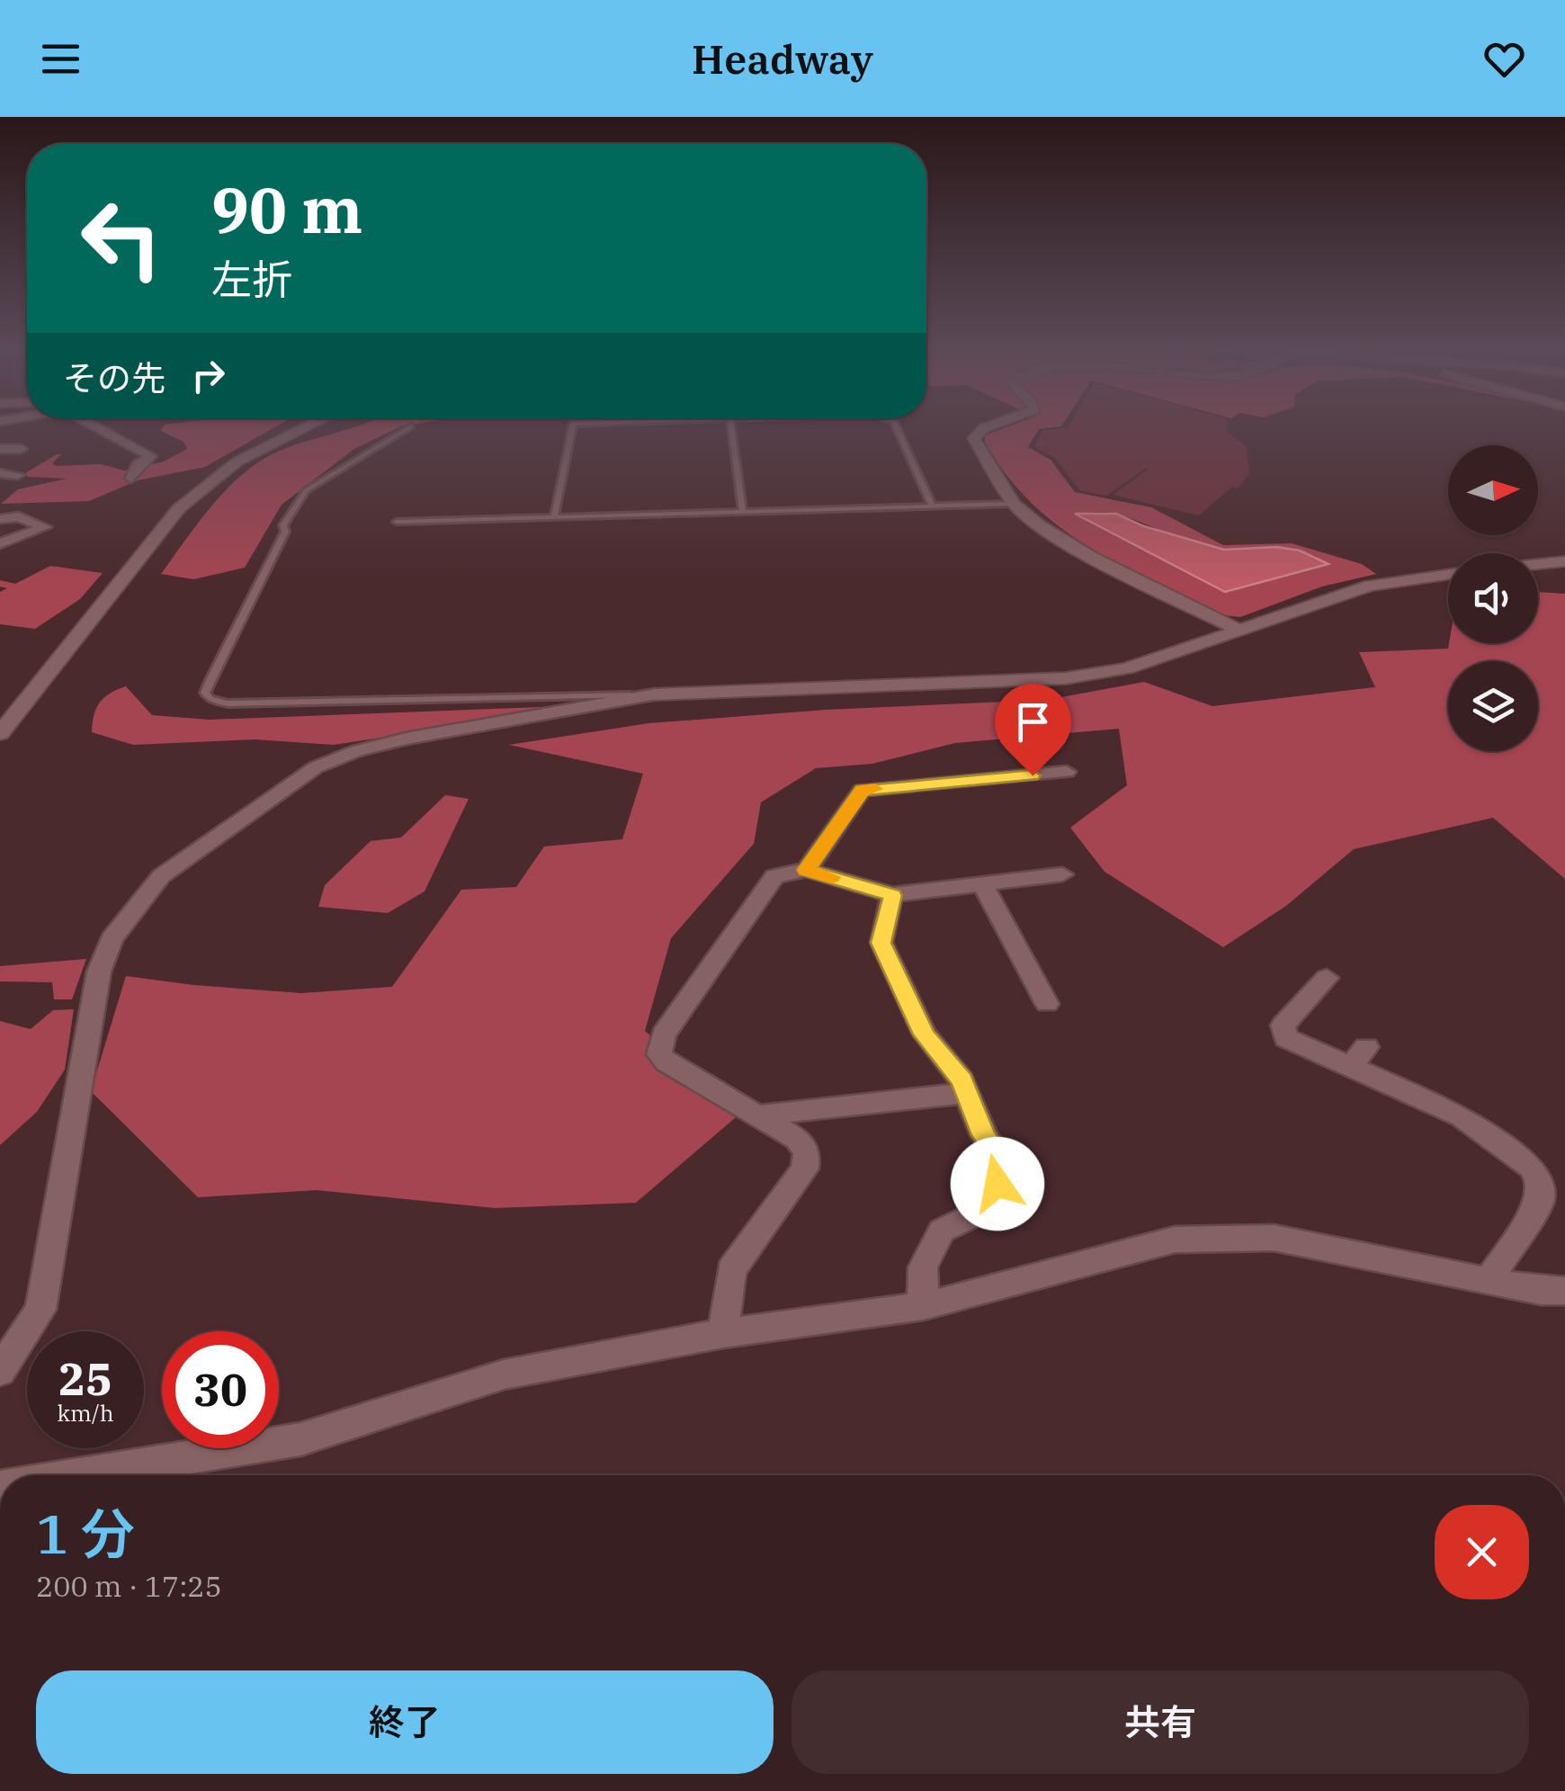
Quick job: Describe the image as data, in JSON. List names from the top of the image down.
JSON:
{
  "north": "right",
  "page": {
    "header": "Headway",
    "turn": ["90 m", "左折"],
    "then": "その先",
    "speed": "25 km/h",
    "limit": "30",
    "heading": ["1 分", "200 m · 17:25"],
    "buttons": ["終了", "共有"]
  }
}
